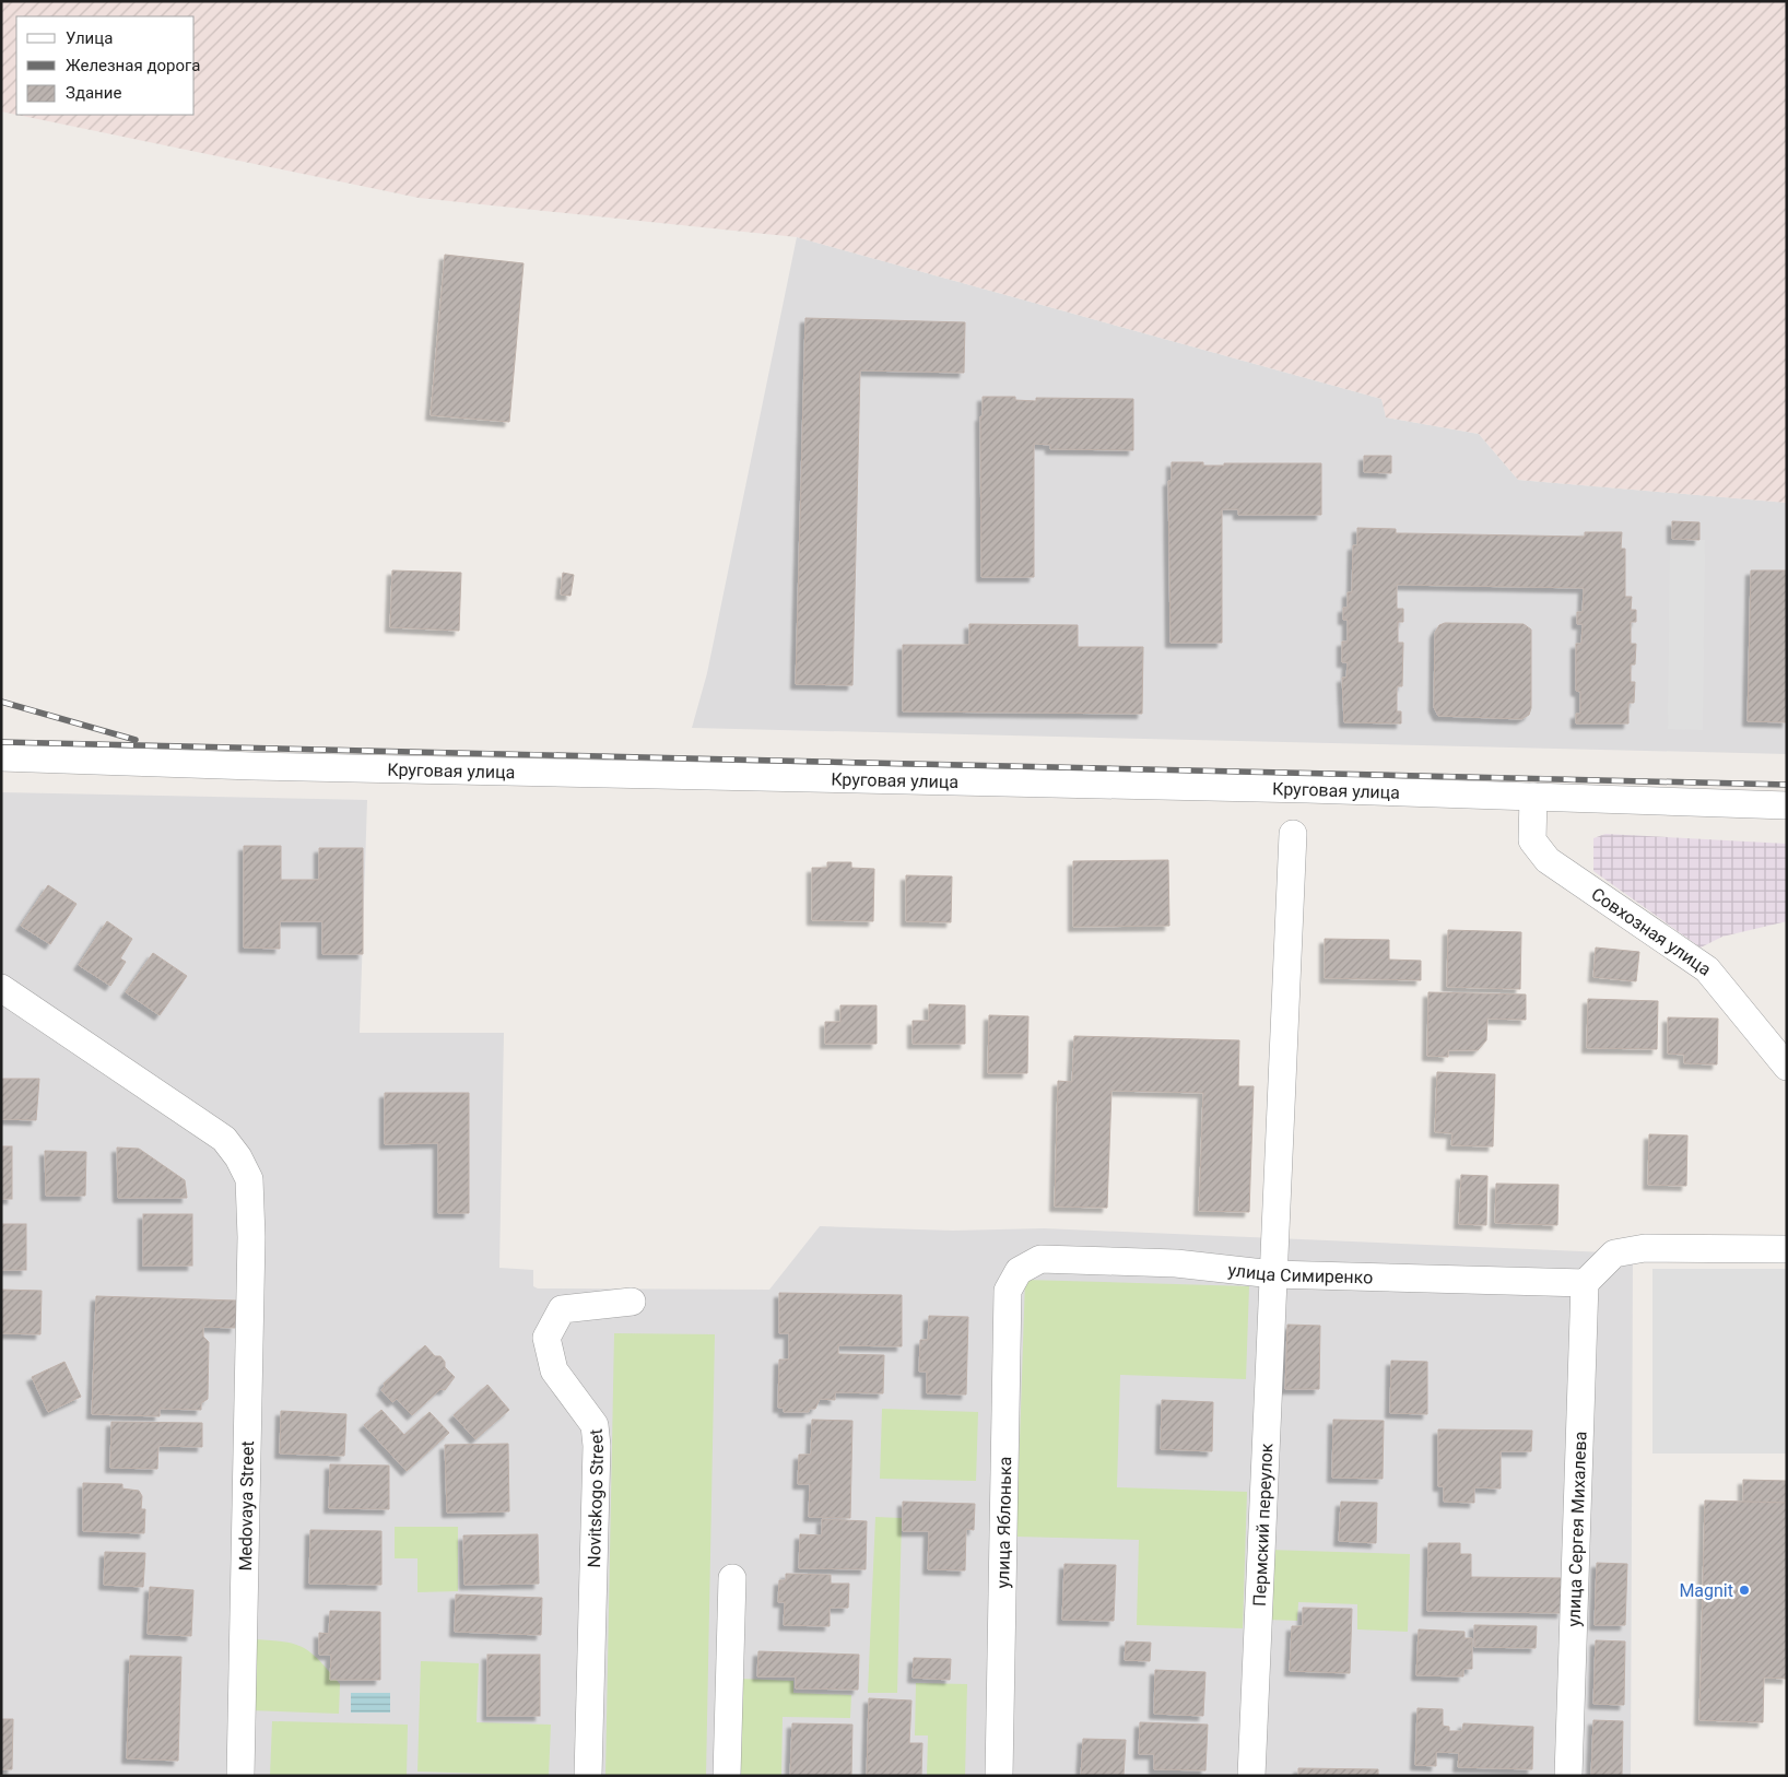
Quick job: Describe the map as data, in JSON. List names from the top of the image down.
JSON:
{
  "streets": {
    "street": [
      "Круговая улица",
      "Совхозная улица",
      "улица Симиренко",
      "Novitskogo Street",
      "Medovaya Street",
      "улица Яблонька",
      "Пермский переулок",
      "улица Сергея Михалева"
    ]
  },
  "crossings": [
    ["Круговая улица", "Совхозная улица"],
    ["улица Симиренко", "улица Яблонька"],
    ["улица Симиренко", "Пермский переулок"],
    ["улица Симиренко", "улица Сергея Михалева"]
  ],
  "places": ["Magnit"],
  "legend": ["Улица", "Железная дорога", "Здание"]
}
